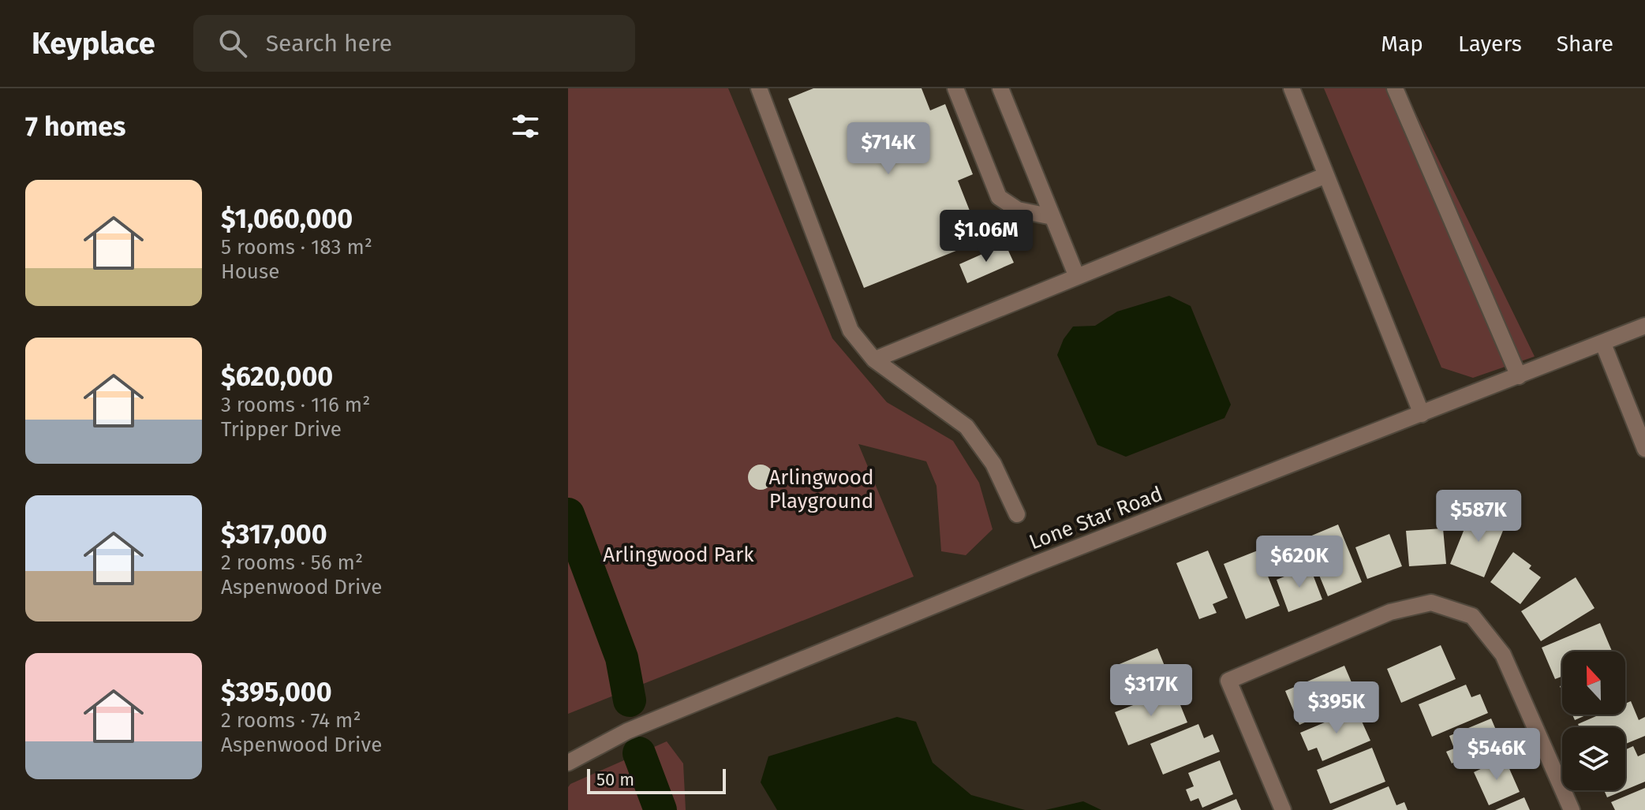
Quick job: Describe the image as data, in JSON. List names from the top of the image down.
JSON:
{
  "streets": {
    "street": ["Lone Star Road"]
  },
  "parks": ["Arlingwood Playground", "Arlingwood Park"],
  "scale_bar": "50 m",
  "north": "top",
  "page": {
    "header": "Keyplace",
    "search": "Search here",
    "nav": ["Map", "Layers", "Share"],
    "heading": "7 homes",
    "price": [
      "$714K",
      "$1.06M",
      "$587K",
      "$620K",
      "$317K",
      "$395K",
      "$546K"
    ],
    "list": [
      {
        "name": "$1,060,000",
        "note": "5 rooms · 183 m² · House"
      },
      {
        "name": "$620,000",
        "note": "3 rooms · 116 m² · Tripper Drive"
      },
      {
        "name": "$317,000",
        "note": "2 rooms · 56 m² · Aspenwood Drive"
      },
      {
        "name": "$395,000",
        "note": "2 rooms · 74 m² · Aspenwood Drive"
      }
    ],
    "scale": "50 m"
  }
}
